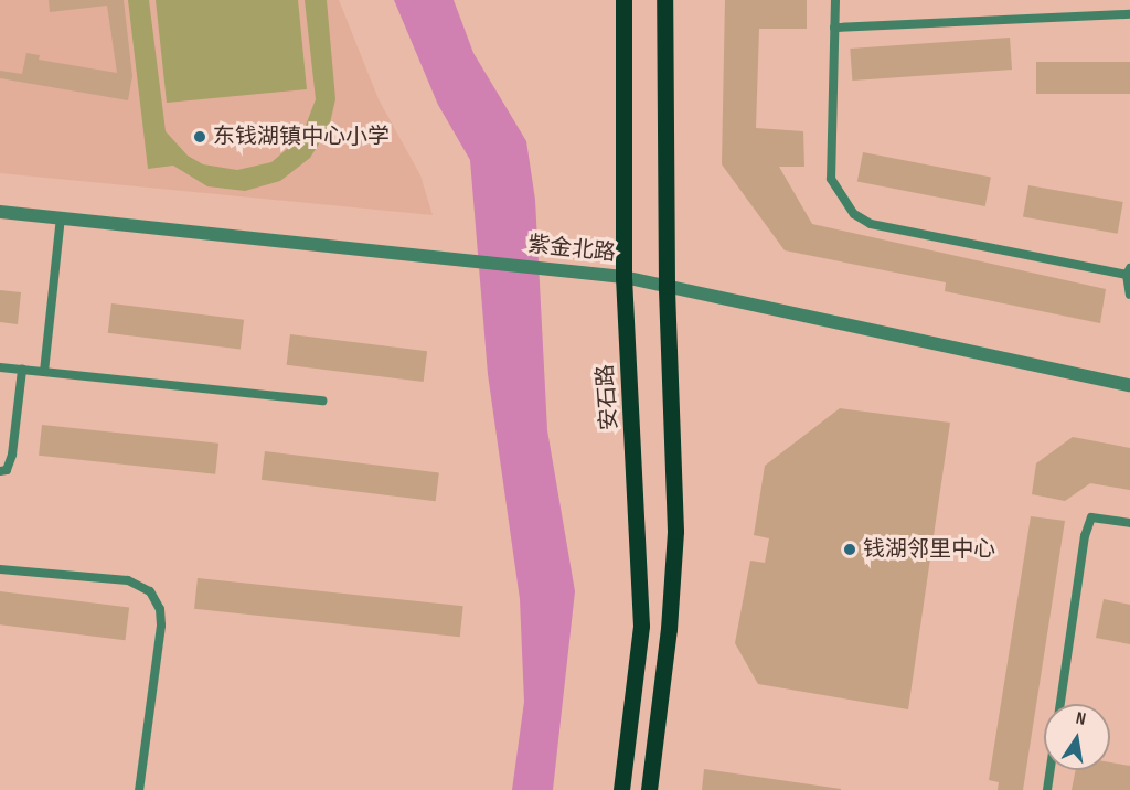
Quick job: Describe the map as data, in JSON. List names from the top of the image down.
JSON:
{
  "streets": {
    "main road": ["安石路"],
    "street": ["紫金北路"]
  },
  "crossings": [
    ["紫金北路", "安石路"]
  ],
  "places": ["东钱湖镇中心小学", "钱湖邻里中心"],
  "north": "top"
}
